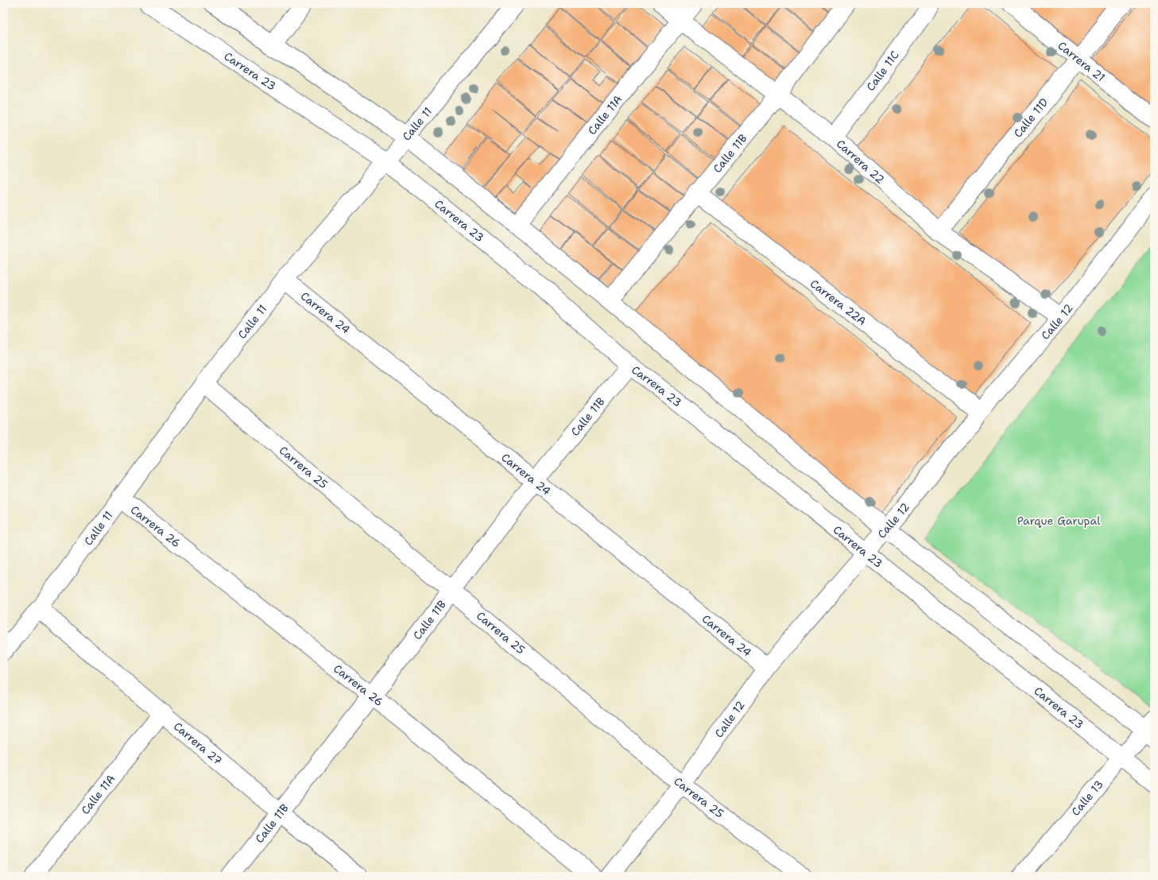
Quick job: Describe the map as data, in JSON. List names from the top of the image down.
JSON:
{
  "streets": {
    "street": [
      "Carrera 21",
      "Calle 11C",
      "Carrera 23",
      "Calle 11A",
      "Calle 11D",
      "Calle 11",
      "Calle 11B",
      "Carrera 22",
      "Carrera 22A",
      "Carrera 24",
      "Calle 12",
      "Carrera 25",
      "Carrera 26",
      "Carrera 27",
      "Calle 13"
    ]
  },
  "crossings": [
    ["Carrera 21", "Calle 11D"],
    ["Calle 11C", "Carrera 22"],
    ["Carrera 23", "Calle 11"],
    ["Carrera 23", "Calle 11B"],
    ["Carrera 23", "Calle 12"],
    ["Carrera 23", "Calle 13"],
    ["Calle 11A", "Carrera 22"],
    ["Calle 11A", "Carrera 27"],
    ["Calle 11D", "Carrera 22"],
    ["Calle 11", "Carrera 24"],
    ["Calle 11", "Carrera 25"],
    ["Calle 11", "Carrera 26"],
    ["Calle 11", "Carrera 27"],
    ["Calle 11B", "Carrera 22"],
    ["Calle 11B", "Carrera 22A"],
    ["Calle 11B", "Carrera 24"],
    ["Calle 11B", "Carrera 25"],
    ["Calle 11B", "Carrera 26"],
    ["Calle 11B", "Carrera 27"],
    ["Carrera 22", "Calle 12"],
    ["Carrera 22A", "Calle 12"],
    ["Carrera 24", "Calle 12"],
    ["Calle 12", "Carrera 25"]
  ],
  "parks": ["Parque Garupal"]
}
